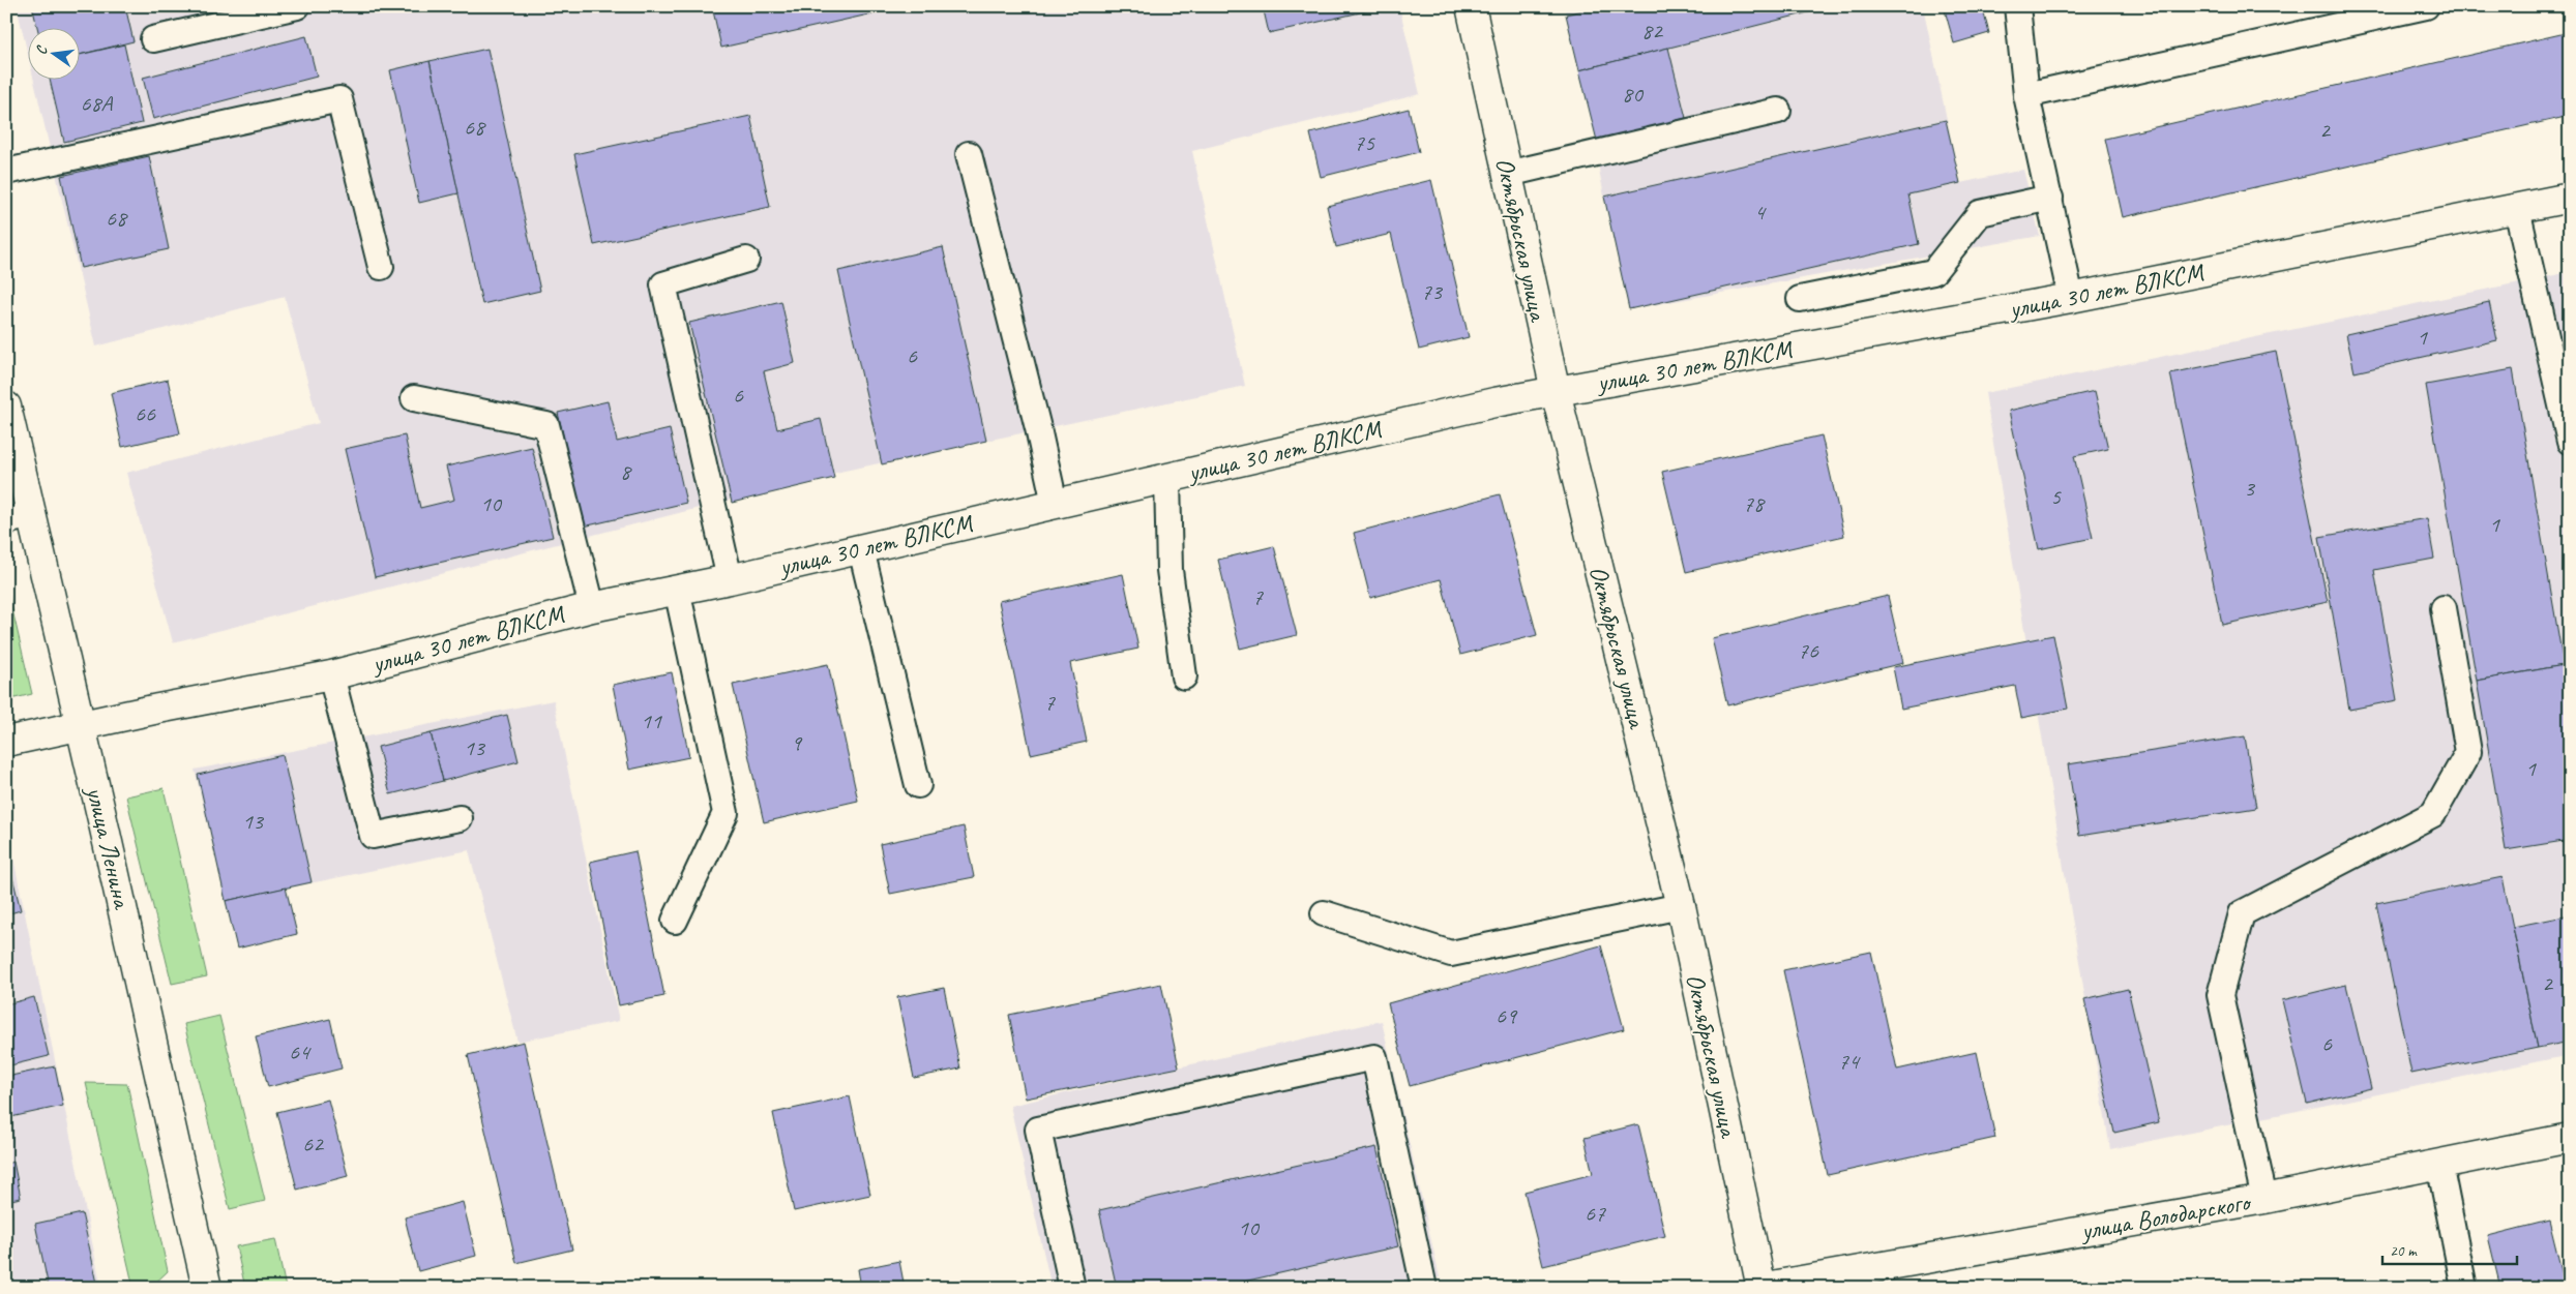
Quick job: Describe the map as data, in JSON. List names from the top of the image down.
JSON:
{
  "streets": {
    "street": [
      "Октябрьская улица",
      "улица 30 лет ВЛКСМ",
      "улица Ленина",
      "улица Володарского"
    ]
  },
  "crossings": [
    ["Октябрьская улица", "улица 30 лет ВЛКСМ"],
    ["Октябрьская улица", "улица Володарского"],
    ["улица 30 лет ВЛКСМ", "улица Ленина"]
  ],
  "house_numbers": [
    "82",
    "80",
    "68А",
    "68",
    "2",
    "75",
    "4",
    "68",
    "73",
    "1",
    "6",
    "6",
    "66",
    "8",
    "3",
    "5",
    "10",
    "78",
    "1",
    "7",
    "76",
    "7",
    "11",
    "9",
    "13",
    "1",
    "13",
    "2",
    "69",
    "6",
    "64",
    "74",
    "62",
    "67",
    "10"
  ],
  "scale_bar": "20 m",
  "north": "left"
}
